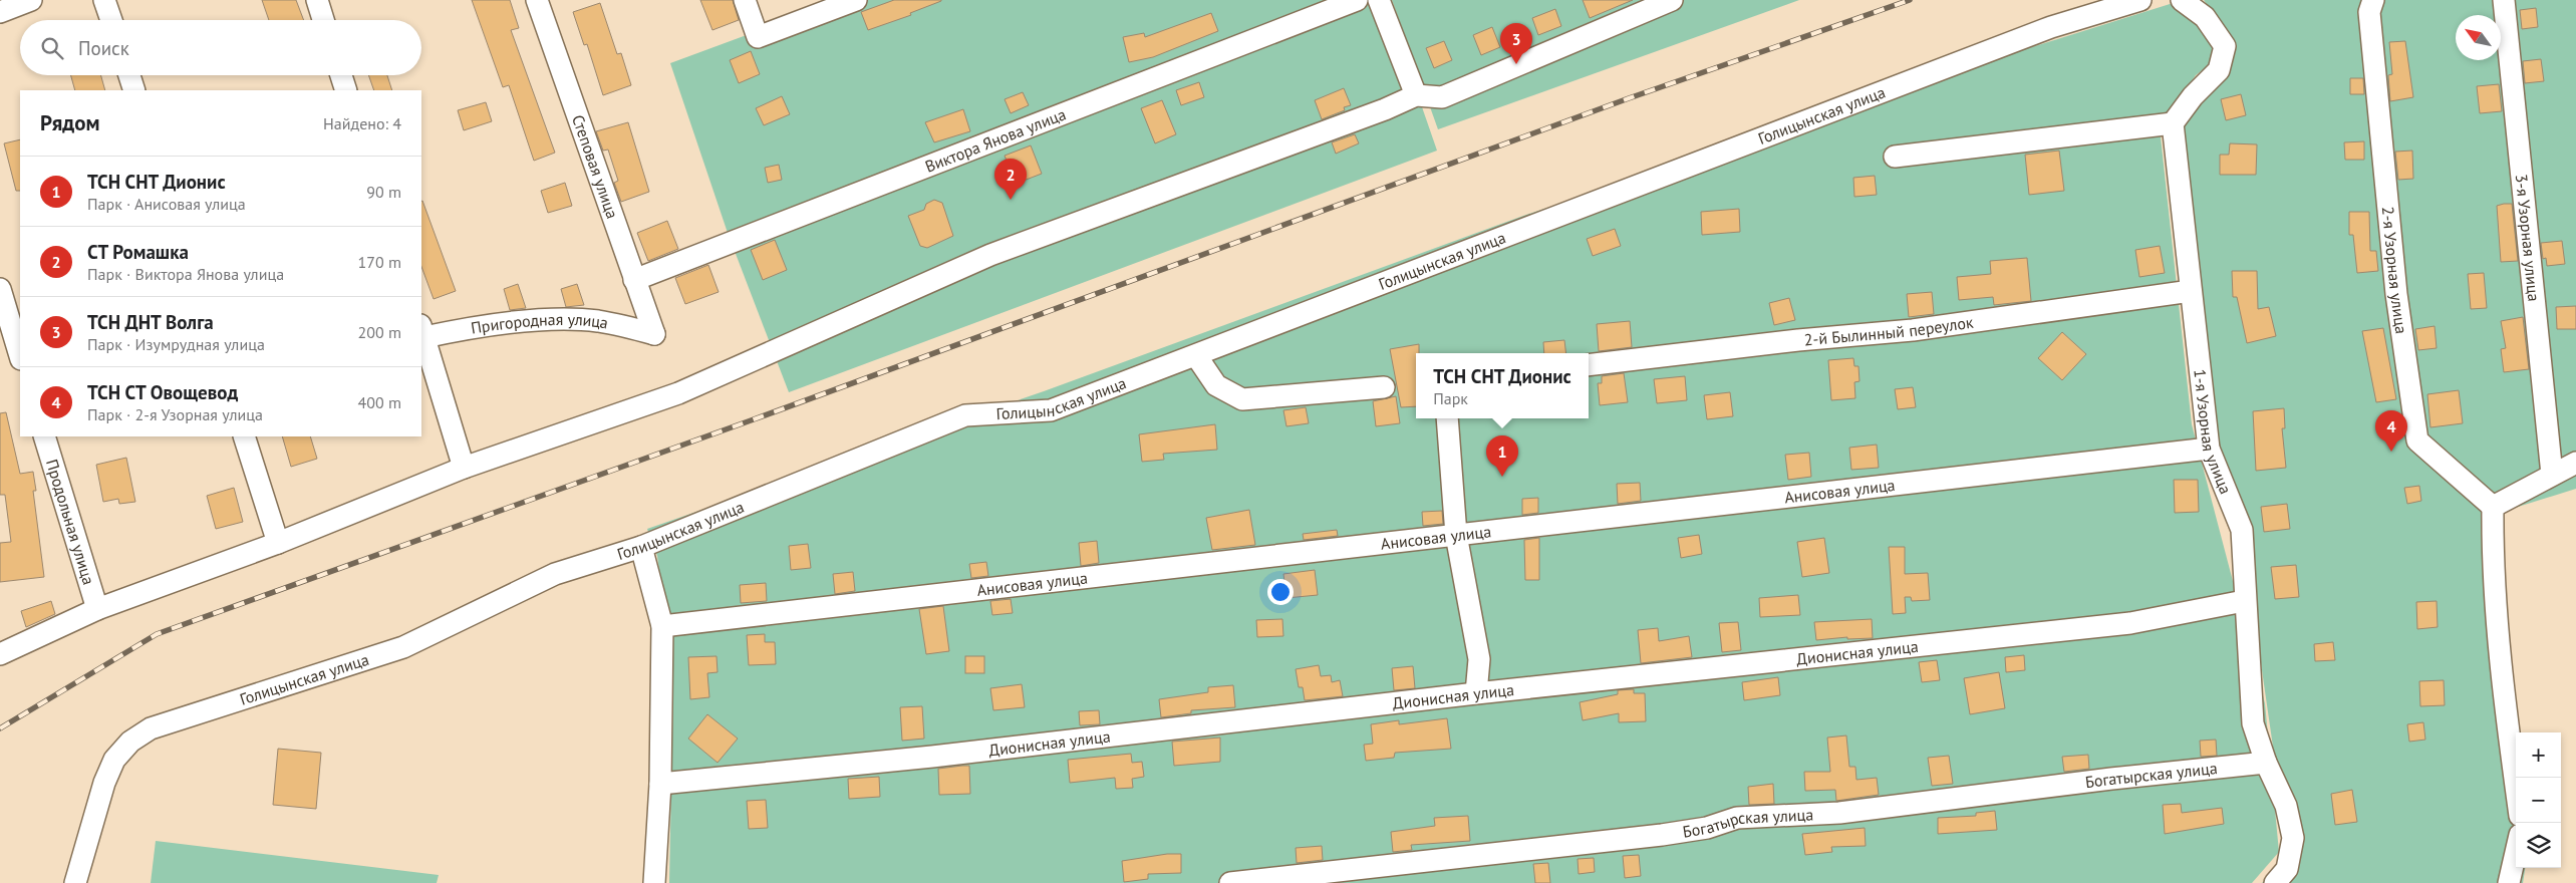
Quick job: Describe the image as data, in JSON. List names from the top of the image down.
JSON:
{
  "streets": {
    "street": [
      "Голицынская улица",
      "Виктора Янова улица",
      "Степовая улица",
      "3-я Узорная улица",
      "2-я Узорная улица",
      "Пригородная улица",
      "2-й Былинный переулок",
      "1-я Узорная улица",
      "Анисовая улица",
      "Продольная улица",
      "Дионисная улица",
      "Богатырская улица"
    ]
  },
  "crossings": [
    ["Виктора Янова улица", "Степовая улица"],
    ["Степовая улица", "Пригородная улица"],
    ["2-й Былинный переулок", "1-я Узорная улица"],
    ["1-я Узорная улица", "Анисовая улица"],
    ["1-я Узорная улица", "Дионисная улица"],
    ["1-я Узорная улица", "Богатырская улица"]
  ],
  "north": "top left",
  "page": {
    "search": "Поиск",
    "pins": [
      "3",
      "2",
      "4",
      "1"
    ],
    "heading": ["Рядом", "Найдено: 4"],
    "list": [
      {
        "mark": "1",
        "name": "ТСН СНТ Дионис",
        "note": "Парк · Анисовая улица",
        "value": "90 m"
      },
      {
        "mark": "2",
        "name": "СТ Ромашка",
        "note": "Парк · Виктора Янова улица",
        "value": "170 m"
      },
      {
        "mark": "3",
        "name": "ТСН ДНТ Волга",
        "note": "Парк · Изумрудная улица",
        "value": "200 m"
      },
      {
        "mark": "4",
        "name": "ТСН СТ Овощевод",
        "note": "Парк · 2-я Узорная улица",
        "value": "400 m"
      }
    ],
    "popup": ["ТСН СНТ Дионис", "Парк"],
    "map_buttons": ["+", "−"]
  }
}
